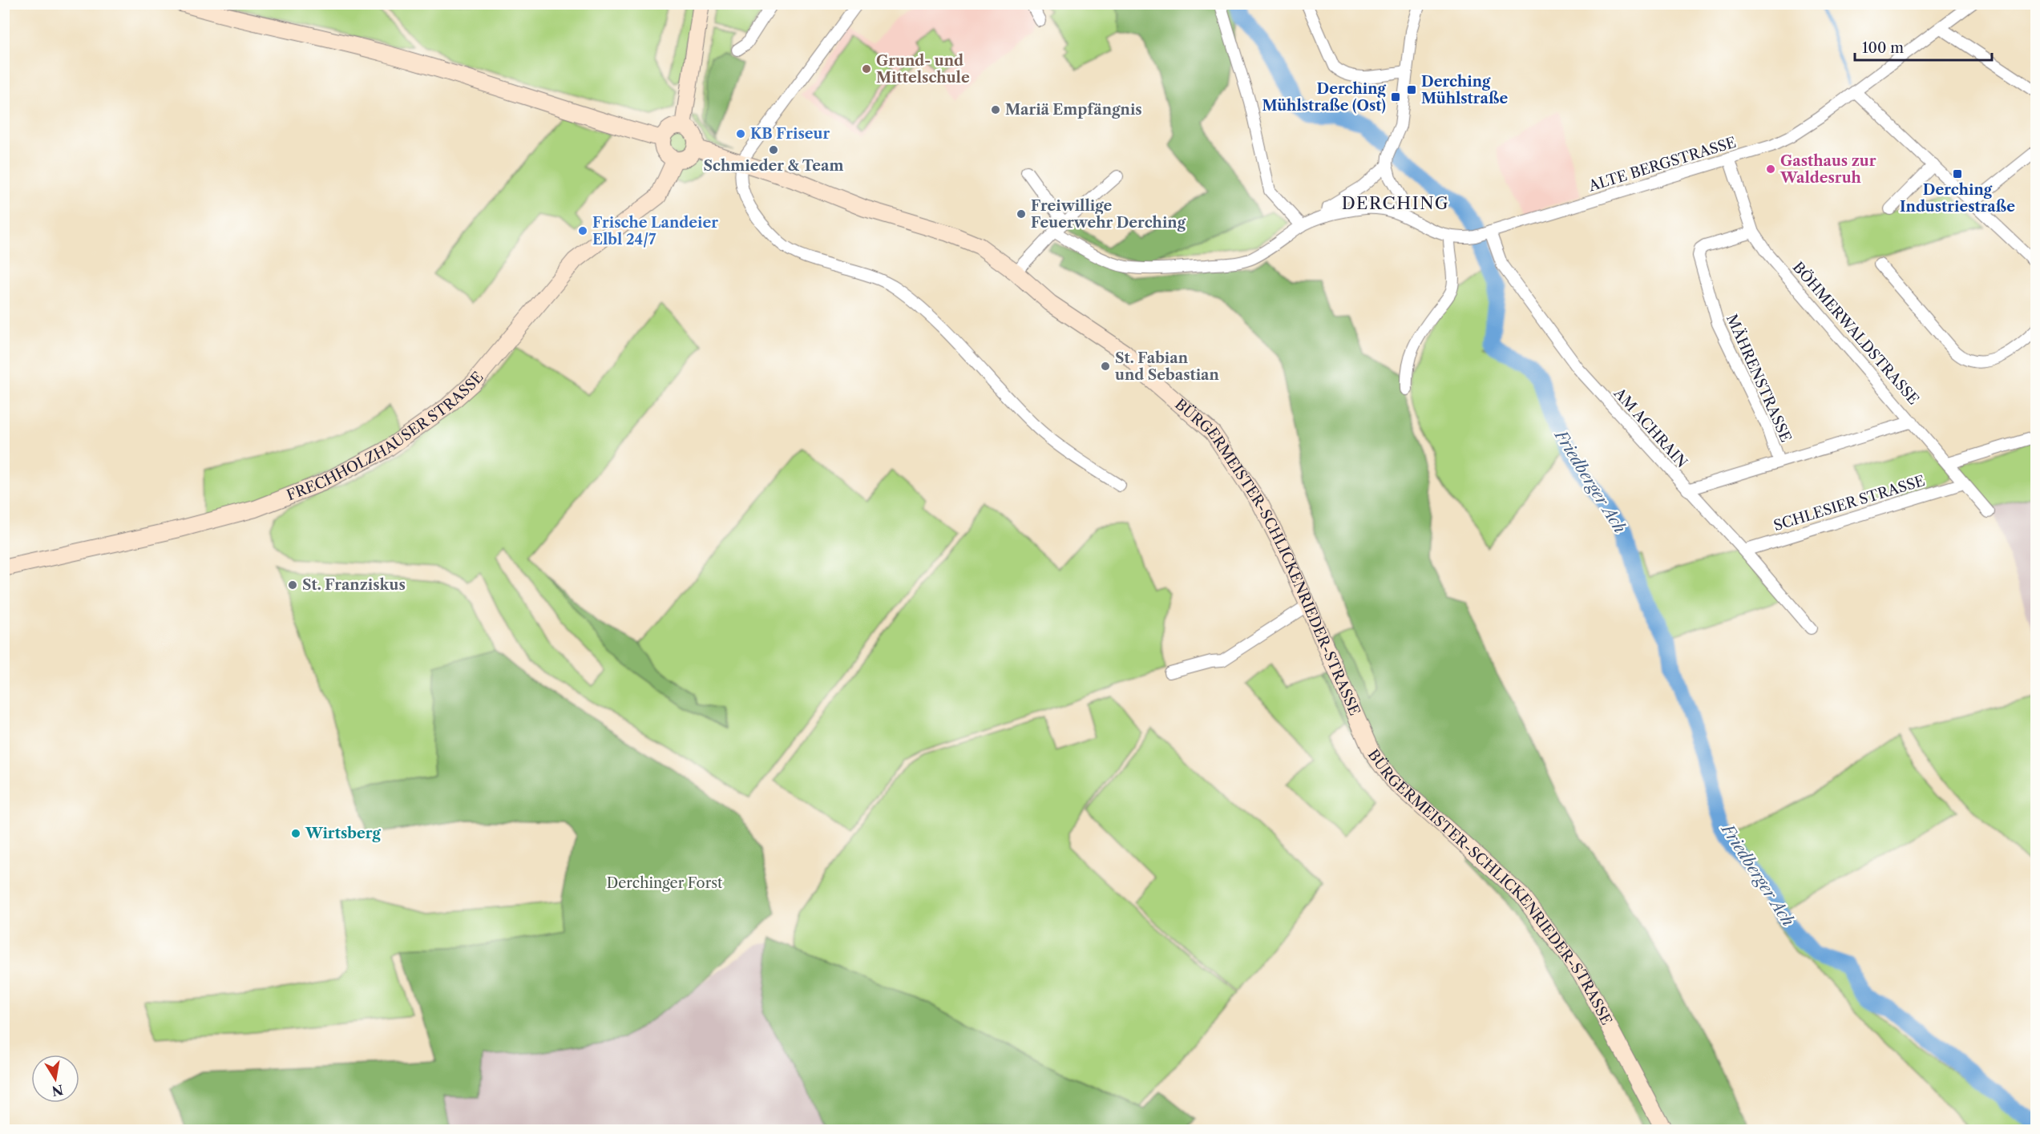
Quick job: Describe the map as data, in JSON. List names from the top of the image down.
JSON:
{
  "streets": {
    "street": [
      "ALTE BERGSTRASSE",
      "BÖHMERWALDSTRASSE",
      "MÄHRENSTRASSE",
      "AM ACHRAIN",
      "FRECHHOLZHAUSER STRASSE",
      "SCHLESIER STRASSE",
      "BÜRGERMEISTER-SCHLICKENRIEDER-STRASSE"
    ]
  },
  "crossings": [
    ["ALTE BERGSTRASSE", "BÖHMERWALDSTRASSE"],
    ["ALTE BERGSTRASSE", "AM ACHRAIN"],
    ["BÖHMERWALDSTRASSE", "MÄHRENSTRASSE"],
    ["BÖHMERWALDSTRASSE", "SCHLESIER STRASSE"],
    ["AM ACHRAIN", "SCHLESIER STRASSE"],
    ["FRECHHOLZHAUSER STRASSE", "BÜRGERMEISTER-SCHLICKENRIEDER-STRASSE"]
  ],
  "districts": ["DERCHING"],
  "water": ["Friedberger Ach"],
  "parks": ["Derchinger Forst"],
  "places": {
    "other": [
      "Grund- und Mittelschule",
      "Mariä Empfängnis",
      "KB Friseur",
      "Schmieder & Team",
      "Gasthaus zur Waldesruh",
      "Freiwillige Feuerwehr Derching",
      "Frische Landeier Elbl 24/7",
      "St. Fabian und Sebastian",
      "St. Franziskus",
      "Wirtsberg"
    ],
    "transit": ["Derching Mühlstraße", "Derching Mühlstraße (Ost)", "Derching Industriestraße"]
  },
  "scale_bar": "100 m",
  "north": "bottom"
}
